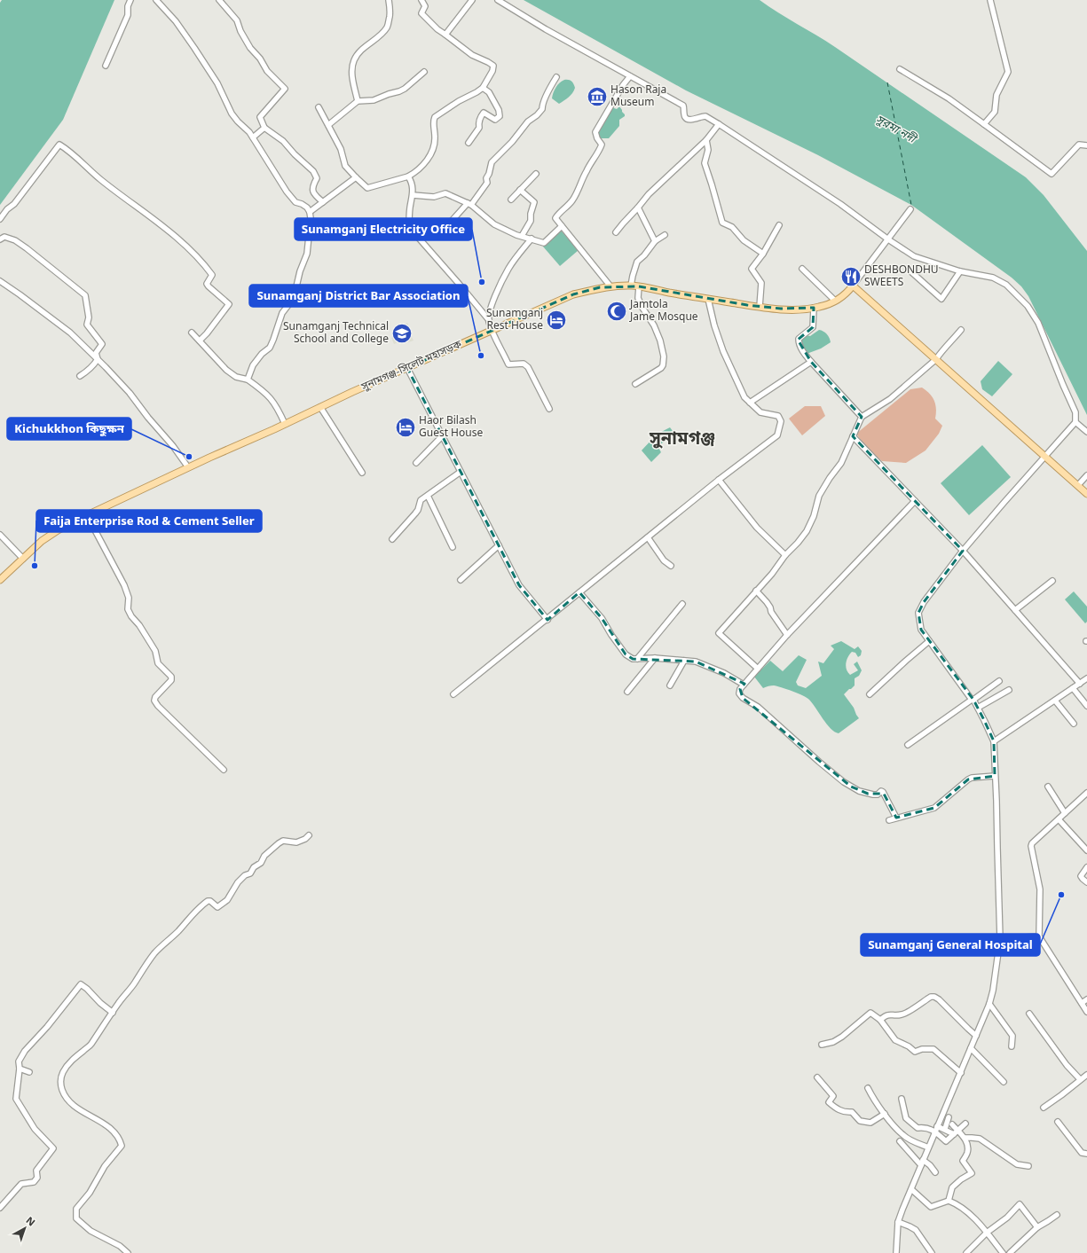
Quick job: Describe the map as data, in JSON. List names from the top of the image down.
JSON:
{
  "streets": {
    "main road": ["সুনামগঞ্জ-সিলেট মহাসড়ক"]
  },
  "districts": ["সুনামগঞ্জ"],
  "water": ["সুরমা নদী"],
  "places": {
    "museum": ["Hason Raja Museum"],
    "restaurant": ["DESHBONDHU SWEETS"],
    "other": [
      "Sunamganj Electricity Office",
      "Sunamganj District Bar Association",
      "Kichukkhon কিছুক্ষন",
      "Faija Enterprise Rod & Cement Seller",
      "Sunamganj General Hospital"
    ],
    "mosque": ["Jamtola Jame Mosque"],
    "hotel": ["Sunamganj Rest House", "Haor Bilash Guest House"],
    "school or university": ["Sunamganj Technical School and College"]
  },
  "north": "top right"
}
